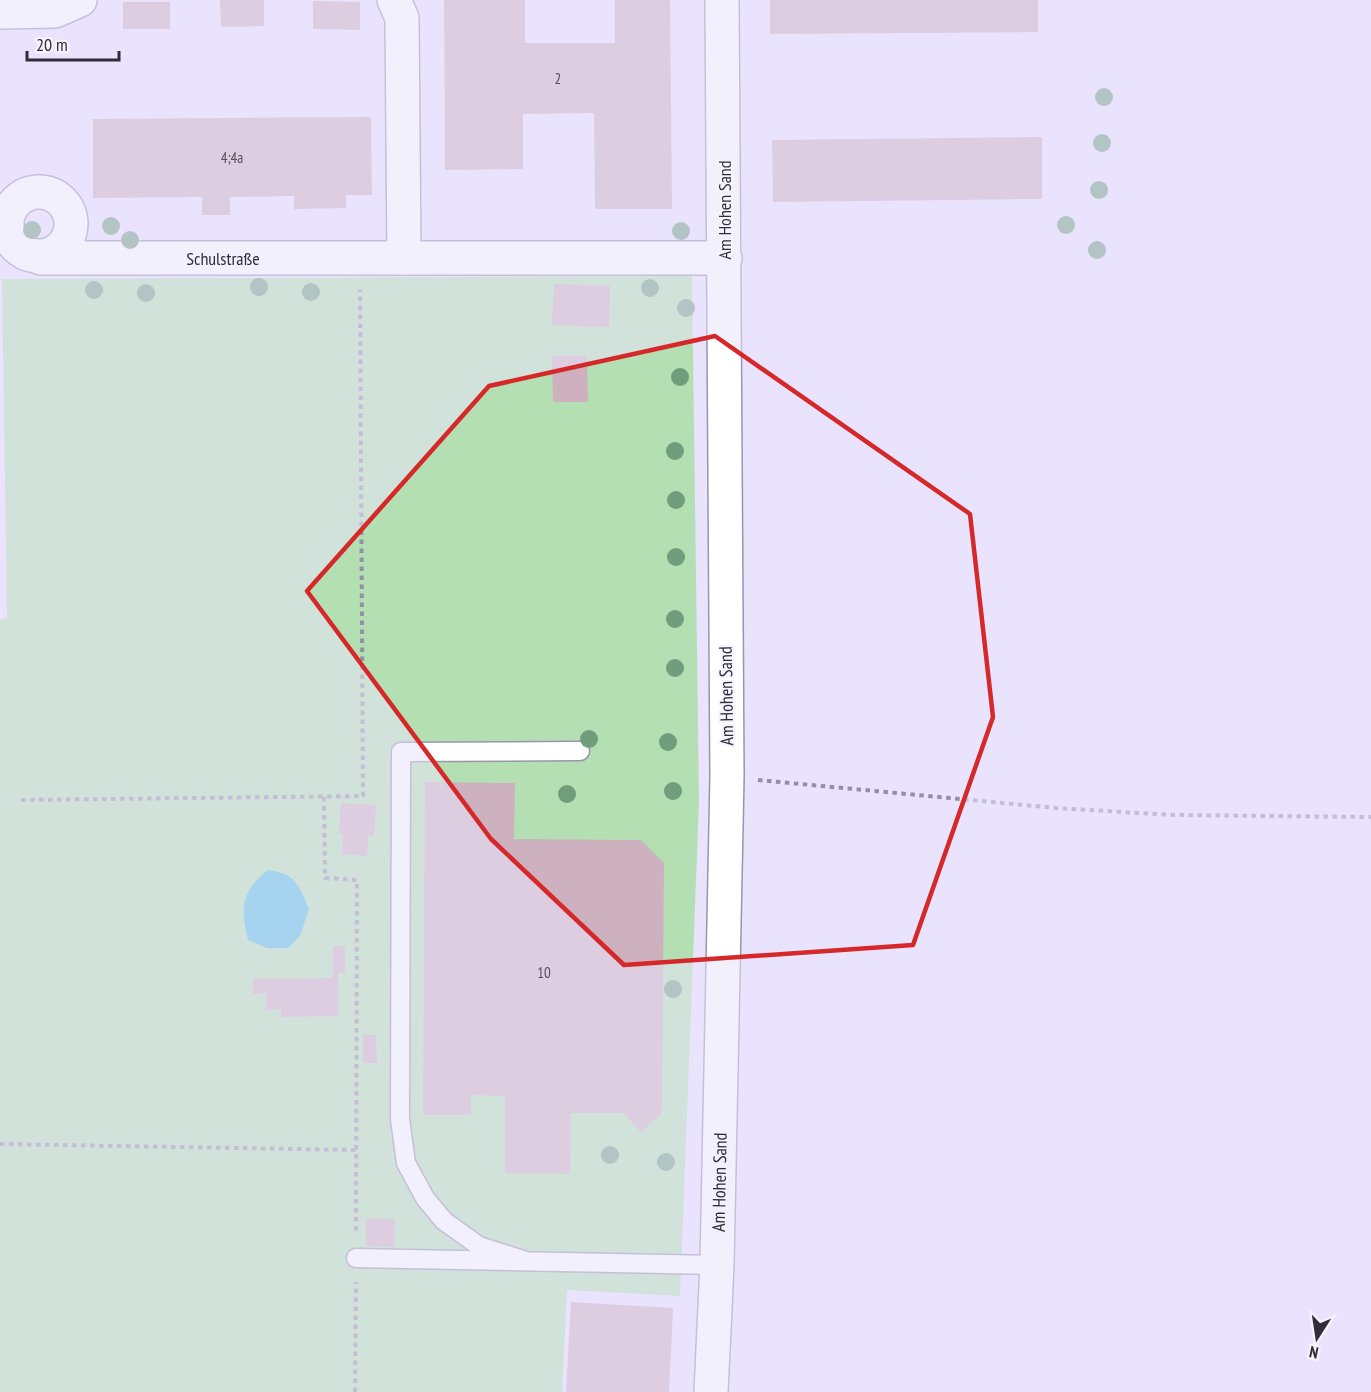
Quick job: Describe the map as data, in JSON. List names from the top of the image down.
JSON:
{
  "streets": {
    "street": ["Am Hohen Sand", "Schulstraße"]
  },
  "crossings": [
    ["Am Hohen Sand", "Schulstraße"]
  ],
  "house_numbers": ["2", "4;4a", "10"],
  "scale_bar": "20 m",
  "north": "bottom"
}
